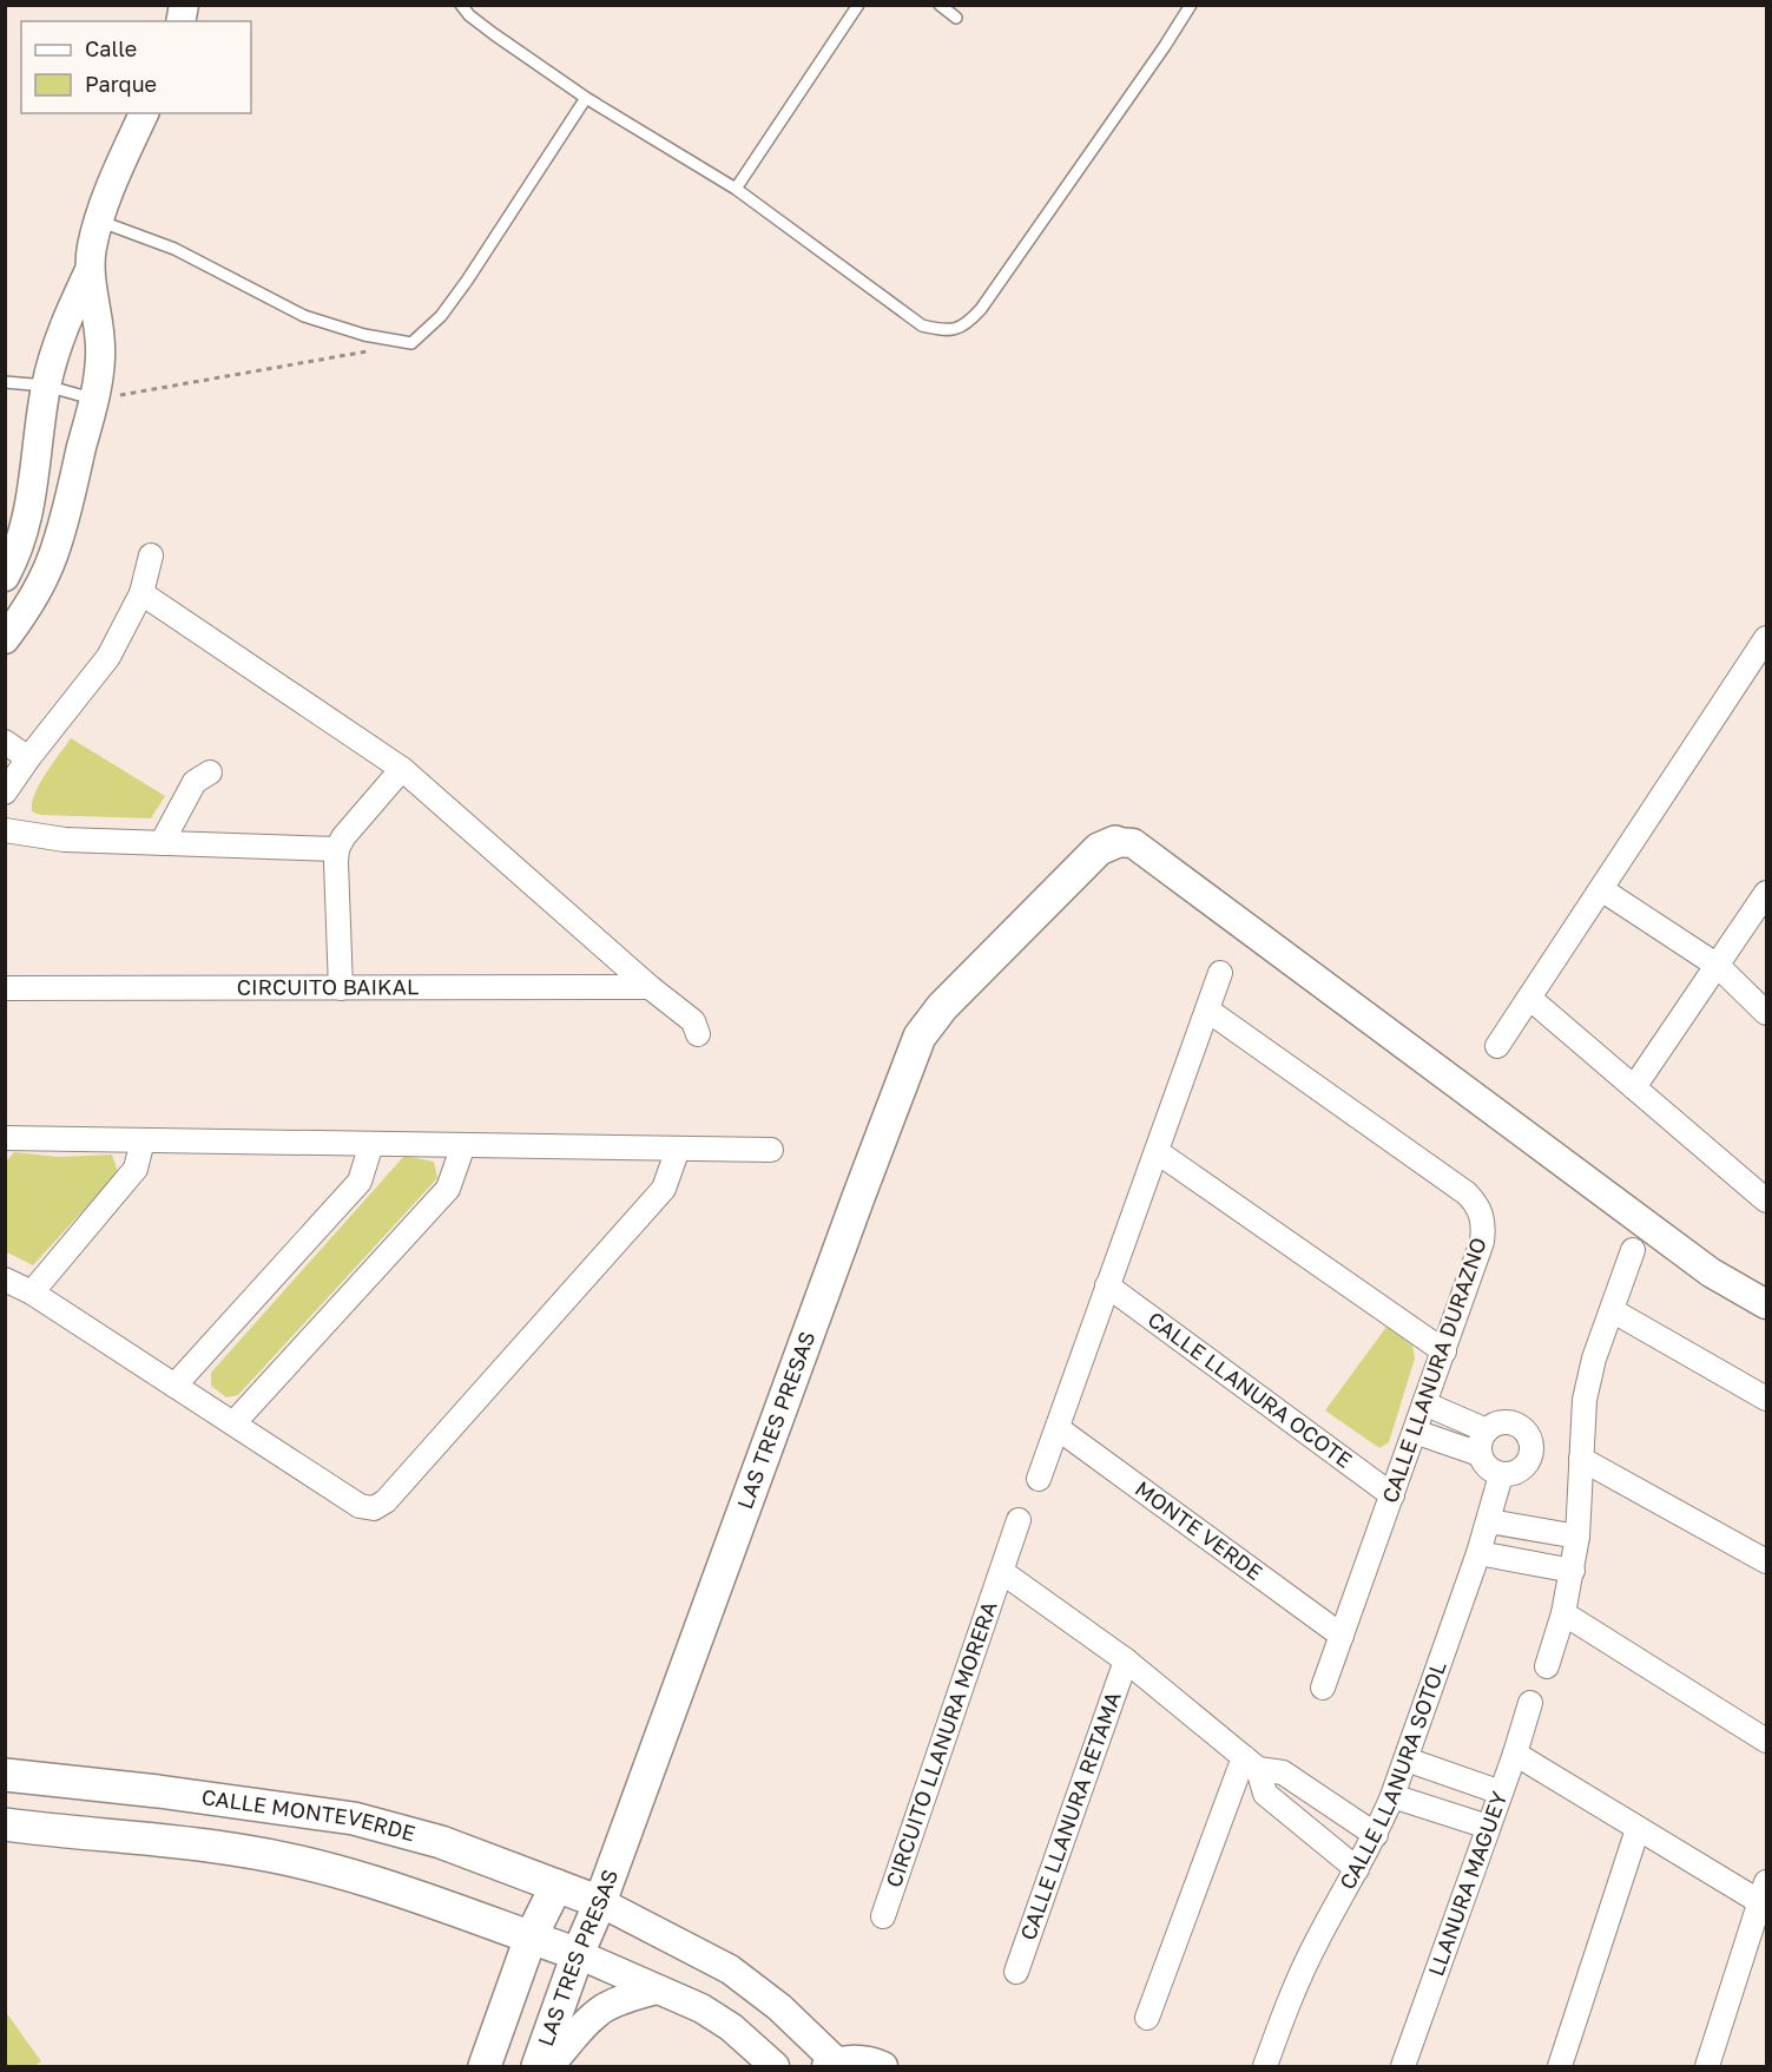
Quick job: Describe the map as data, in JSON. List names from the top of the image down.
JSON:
{
  "streets": {
    "main road": ["LAS TRES PRESAS", "CALLE MONTEVERDE"],
    "street": [
      "CIRCUITO BAIKAL",
      "CALLE LLANURA DURAZNO",
      "CALLE LLANURA OCOTE",
      "MONTE VERDE",
      "CIRCUITO LLANURA MORERA",
      "CALLE LLANURA SOTOL",
      "CALLE LLANURA RETAMA",
      "LLANURA MAGUEY"
    ]
  },
  "crossings": [
    ["CALLE LLANURA DURAZNO", "CALLE LLANURA OCOTE"],
    ["CALLE LLANURA DURAZNO", "MONTE VERDE"],
    ["LAS TRES PRESAS", "CALLE MONTEVERDE"],
    ["CIRCUITO LLANURA MORERA", "CALLE LLANURA SOTOL"],
    ["CIRCUITO LLANURA MORERA", "CALLE LLANURA RETAMA"]
  ],
  "legend": ["Calle", "Parque"]
}
